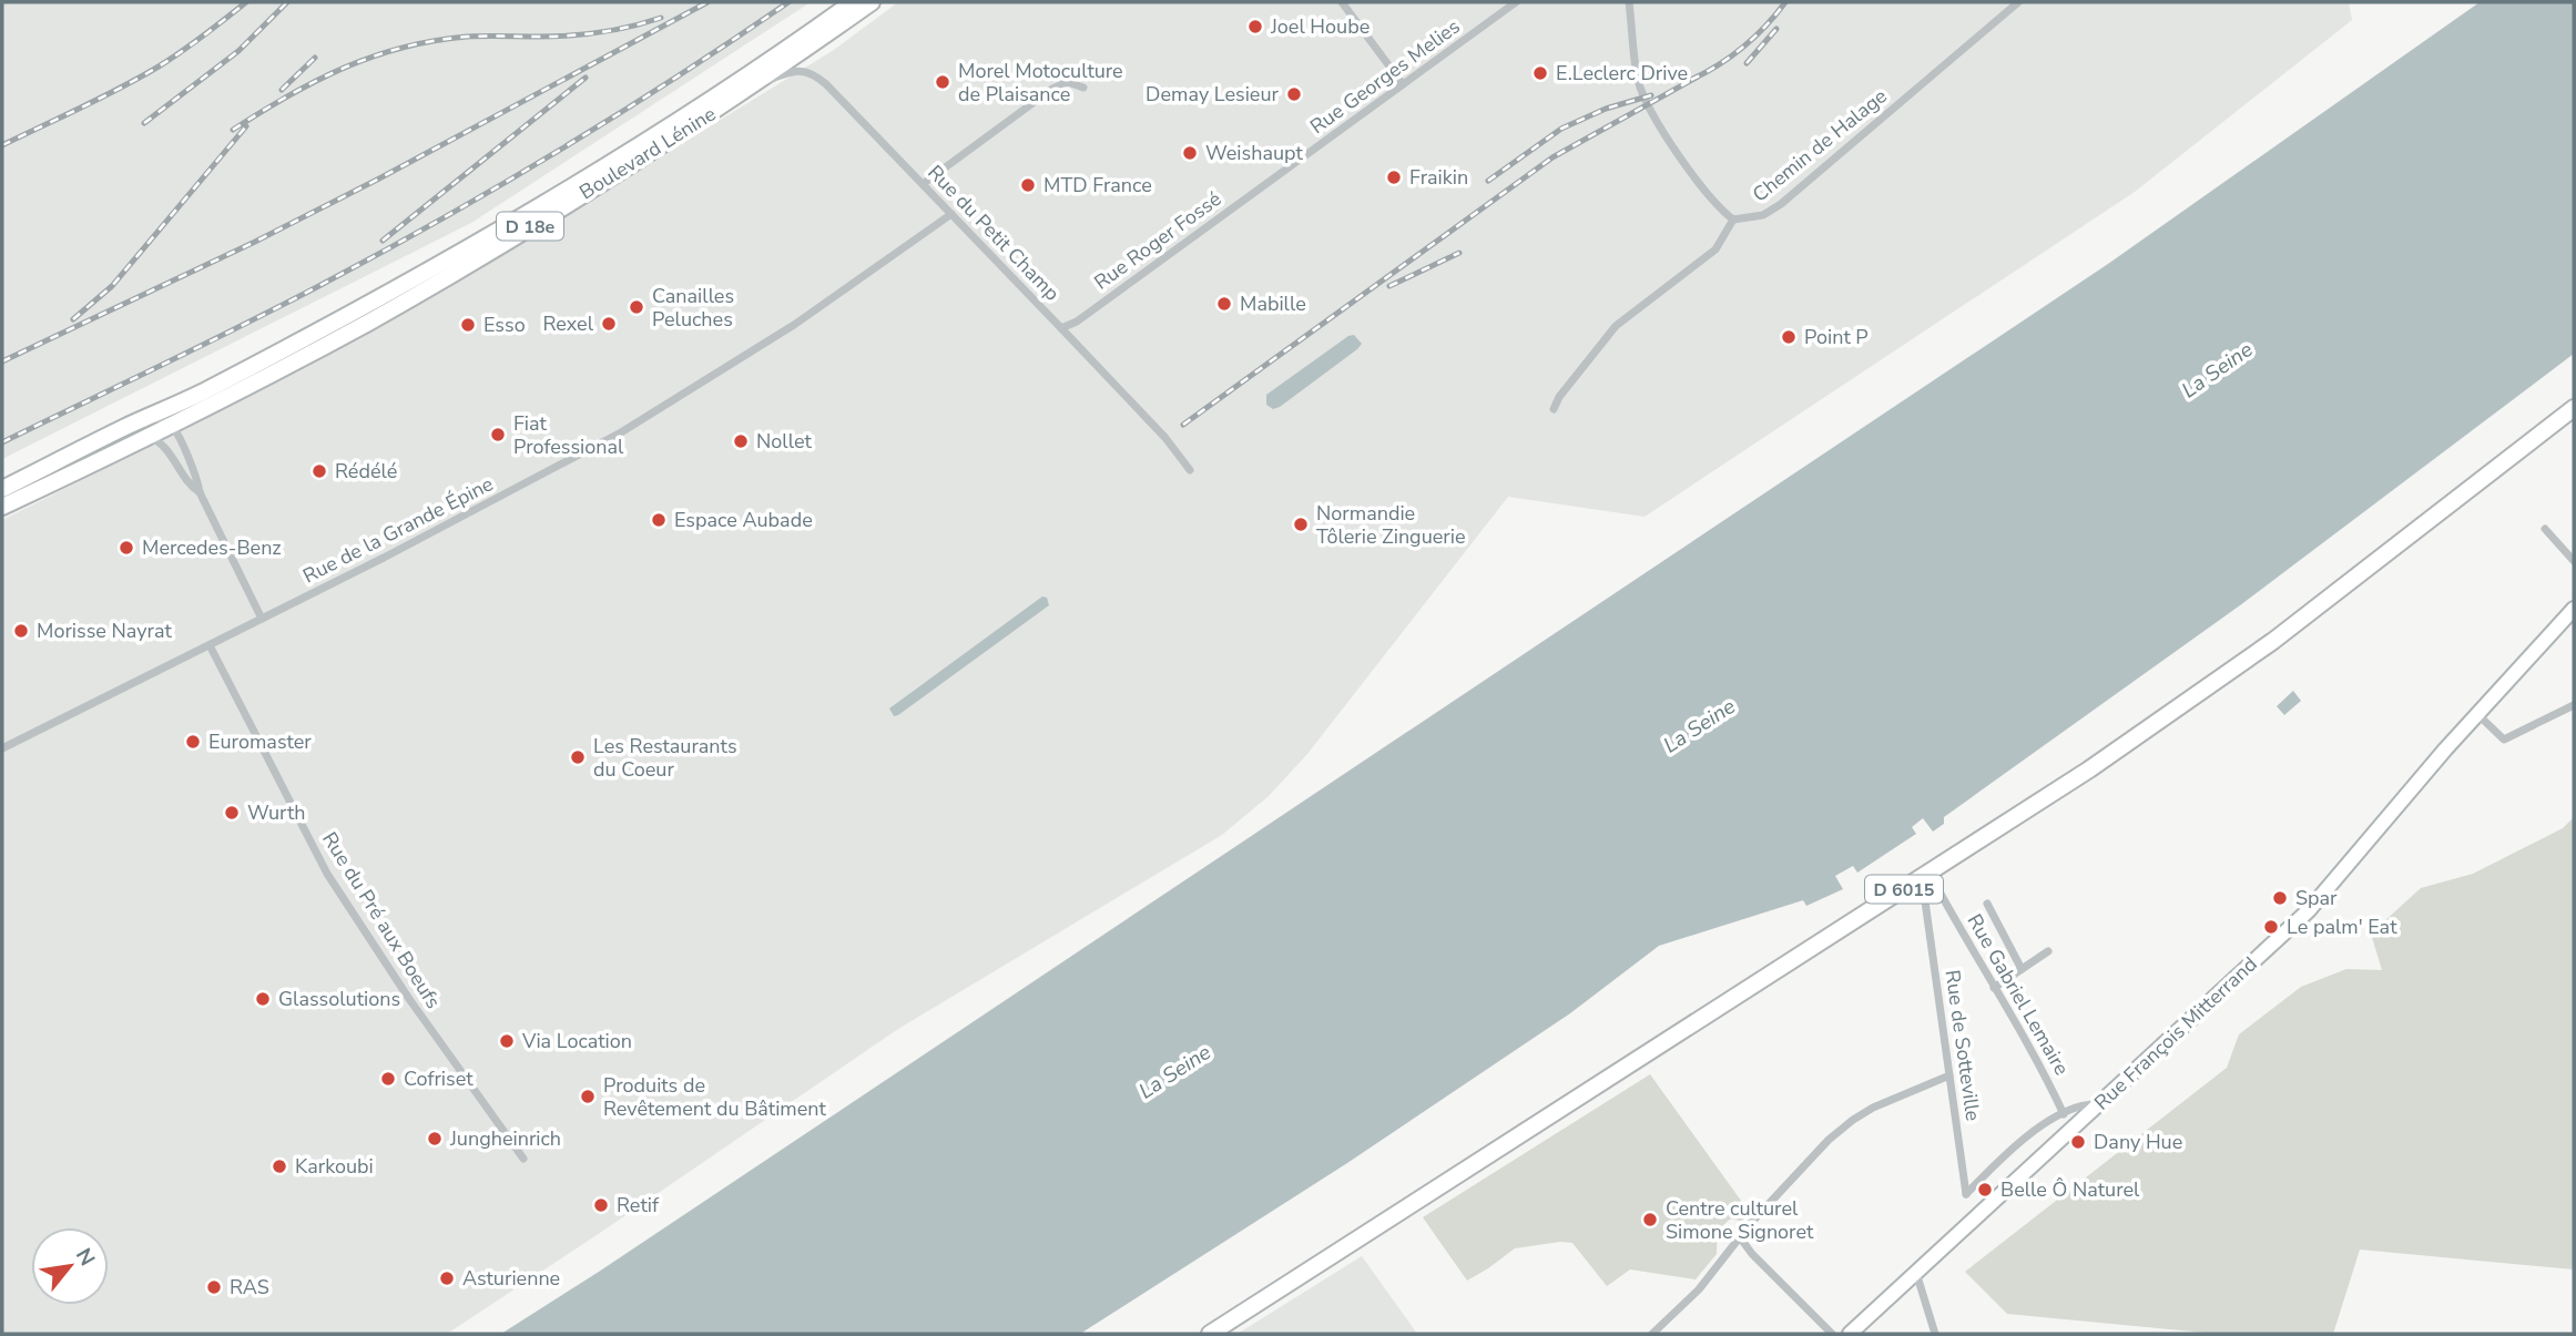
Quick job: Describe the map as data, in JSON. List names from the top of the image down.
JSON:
{
  "streets": {
    "main road": ["Boulevard Lénine", "D 18e", "D 6015"],
    "street": [
      "Rue Georges Melies",
      "Chemin de Halage",
      "Rue du Petit Champ",
      "Rue Roger Fossé",
      "Rue de la Grande Épine",
      "Rue du Pré aux Boeufs",
      "Rue Gabriel Lemaire",
      "Rue François Mitterrand",
      "Rue de Sotteville"
    ]
  },
  "crossings": [
    ["Rue Georges Melies", "Rue Roger Fossé"],
    ["Boulevard Lénine", "Rue du Petit Champ"],
    ["Rue du Petit Champ", "Rue Roger Fossé"],
    ["Rue du Petit Champ", "Rue de la Grande Épine"],
    ["Rue de la Grande Épine", "Rue du Pré aux Boeufs"],
    ["Rue Gabriel Lemaire", "Rue de Sotteville"]
  ],
  "water": ["La Seine"],
  "places": [
    "Joel Hoube",
    "E.Leclerc Drive",
    "Morel Motoculture de Plaisance",
    "Demay Lesieur",
    "Weishaupt",
    "Fraikin",
    "MTD France",
    "Mabille",
    "Canailles Peluches",
    "Rexel",
    "Esso",
    "Point P",
    "Fiat Professional",
    "Nollet",
    "Rédélé",
    "Espace Aubade",
    "Normandie Tôlerie Zinguerie",
    "Mercedes-Benz",
    "Morisse Nayrat",
    "Euromaster",
    "Les Restaurants du Coeur",
    "Wurth",
    "Spar",
    "Le palm' Eat",
    "Glassolutions",
    "Via Location",
    "Cofriset",
    "Produits de Revêtement du Bâtiment",
    "Jungheinrich",
    "Dany Hue",
    "Karkoubi",
    "Belle Ô Naturel",
    "Retif",
    "Centre culturel Simone Signoret",
    "Asturienne",
    "RAS"
  ],
  "north": "top right"
}
